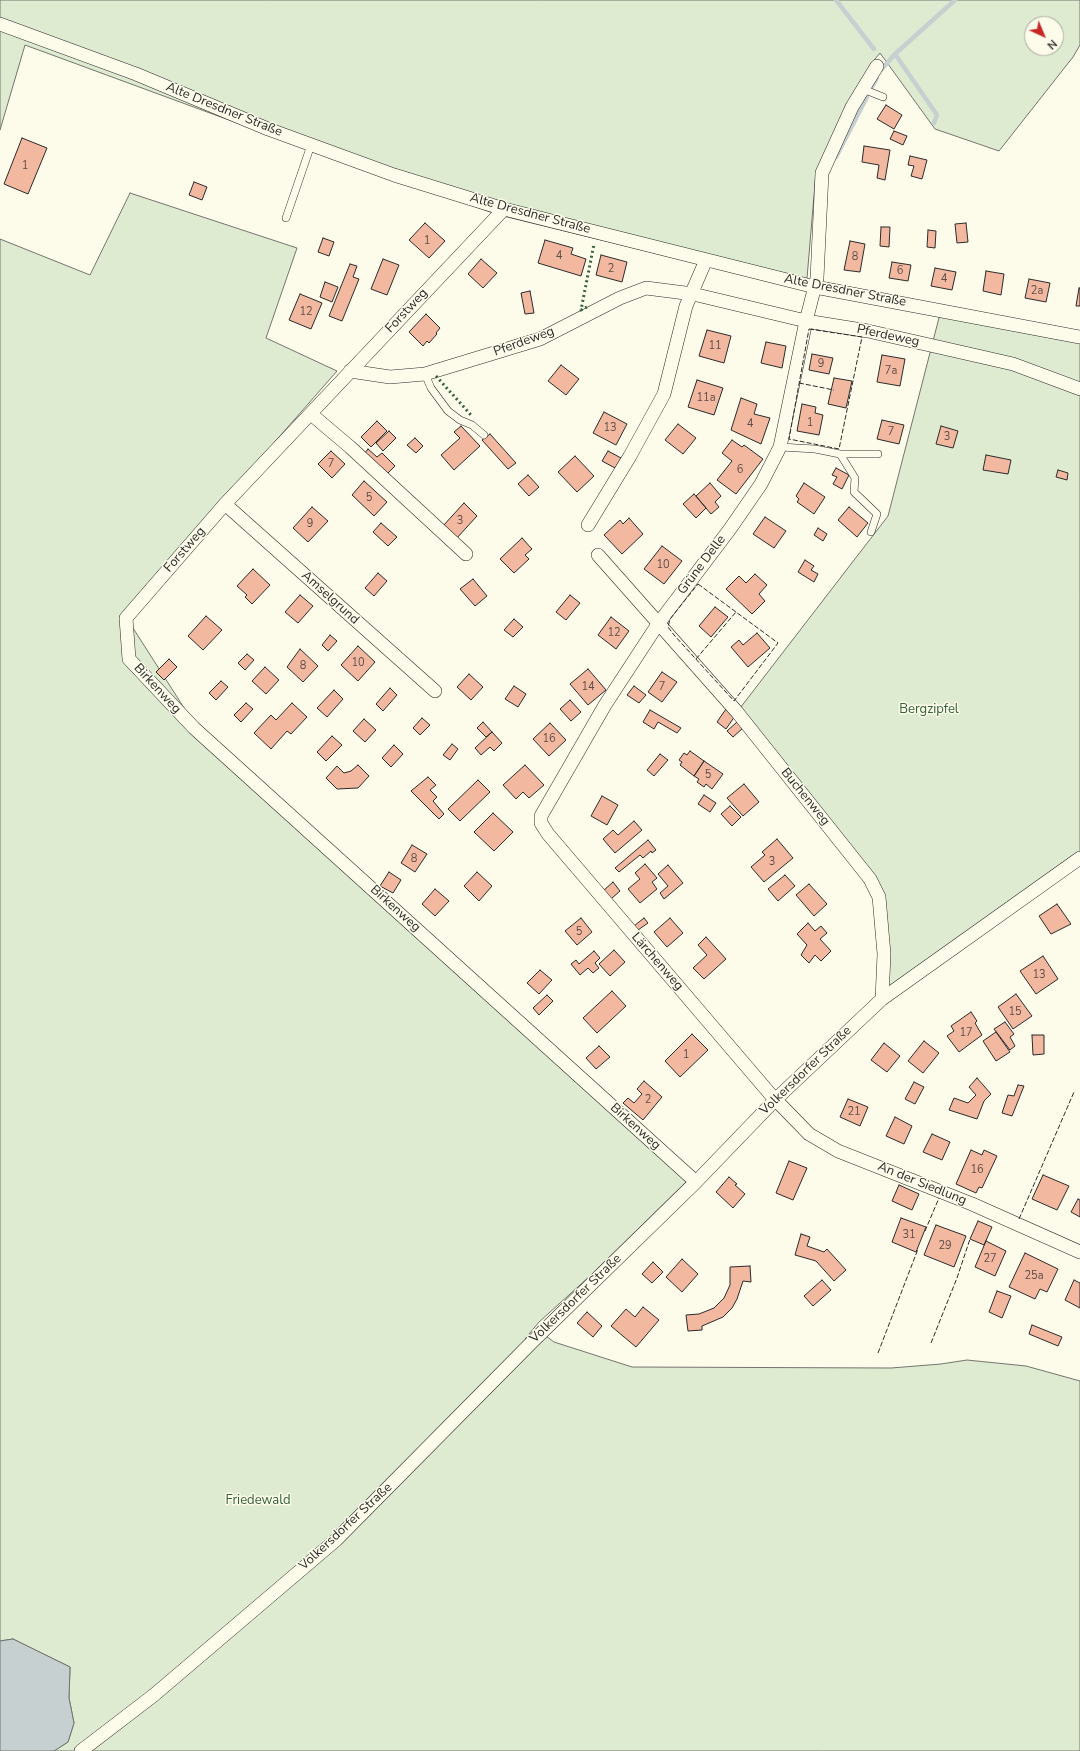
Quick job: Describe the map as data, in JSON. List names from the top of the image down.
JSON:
{
  "streets": {
    "street": [
      "Alte Dresdner Straße",
      "Forstweg",
      "Pferdeweg",
      "Grüne Delle",
      "Amselgrund",
      "Birkenweg",
      "Buchenweg",
      "Lärchenweg",
      "Volkersdorfer Straße",
      "An der Siedlung"
    ]
  },
  "crossings": [
    ["Alte Dresdner Straße", "Forstweg"],
    ["Alte Dresdner Straße", "Grüne Delle"],
    ["Forstweg", "Pferdeweg"],
    ["Forstweg", "Amselgrund"],
    ["Forstweg", "Birkenweg"],
    ["Pferdeweg", "Grüne Delle"],
    ["Grüne Delle", "Buchenweg"],
    ["Grüne Delle", "Lärchenweg"],
    ["Birkenweg", "Volkersdorfer Straße"],
    ["Buchenweg", "Volkersdorfer Straße"],
    ["Lärchenweg", "Volkersdorfer Straße"],
    ["Lärchenweg", "An der Siedlung"],
    ["Volkersdorfer Straße", "An der Siedlung"]
  ],
  "parks": ["Bergzipfel", "Friedewald"],
  "house_numbers": [
    "1",
    "1",
    "4",
    "8",
    "2",
    "6",
    "4",
    "2a",
    "12",
    "11",
    "9",
    "7a",
    "11a",
    "1",
    "4",
    "13",
    "7",
    "3",
    "7",
    "6",
    "5",
    "3",
    "9",
    "10",
    "12",
    "10",
    "8",
    "14",
    "7",
    "16",
    "5",
    "8",
    "3",
    "5",
    "13",
    "15",
    "17",
    "1",
    "2",
    "21",
    "16",
    "31",
    "29",
    "27",
    "25a"
  ],
  "north": "bottom right"
}
